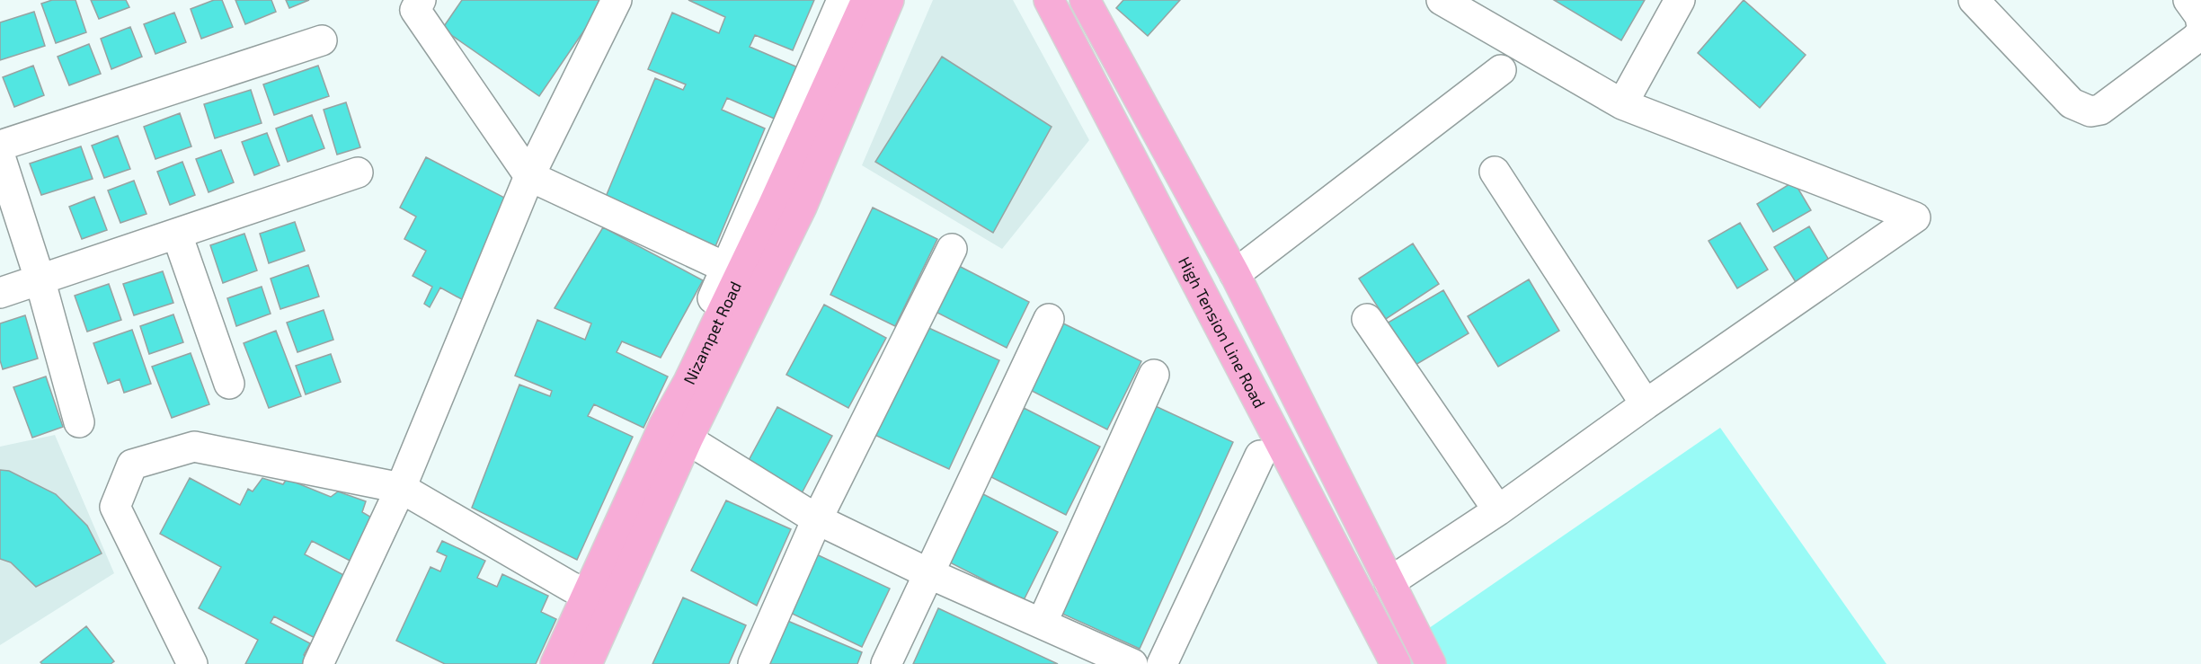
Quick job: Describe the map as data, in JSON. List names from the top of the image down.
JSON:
{
  "streets": {
    "main road": ["Nizampet Road", "High Tension Line Road"]
  }
}
